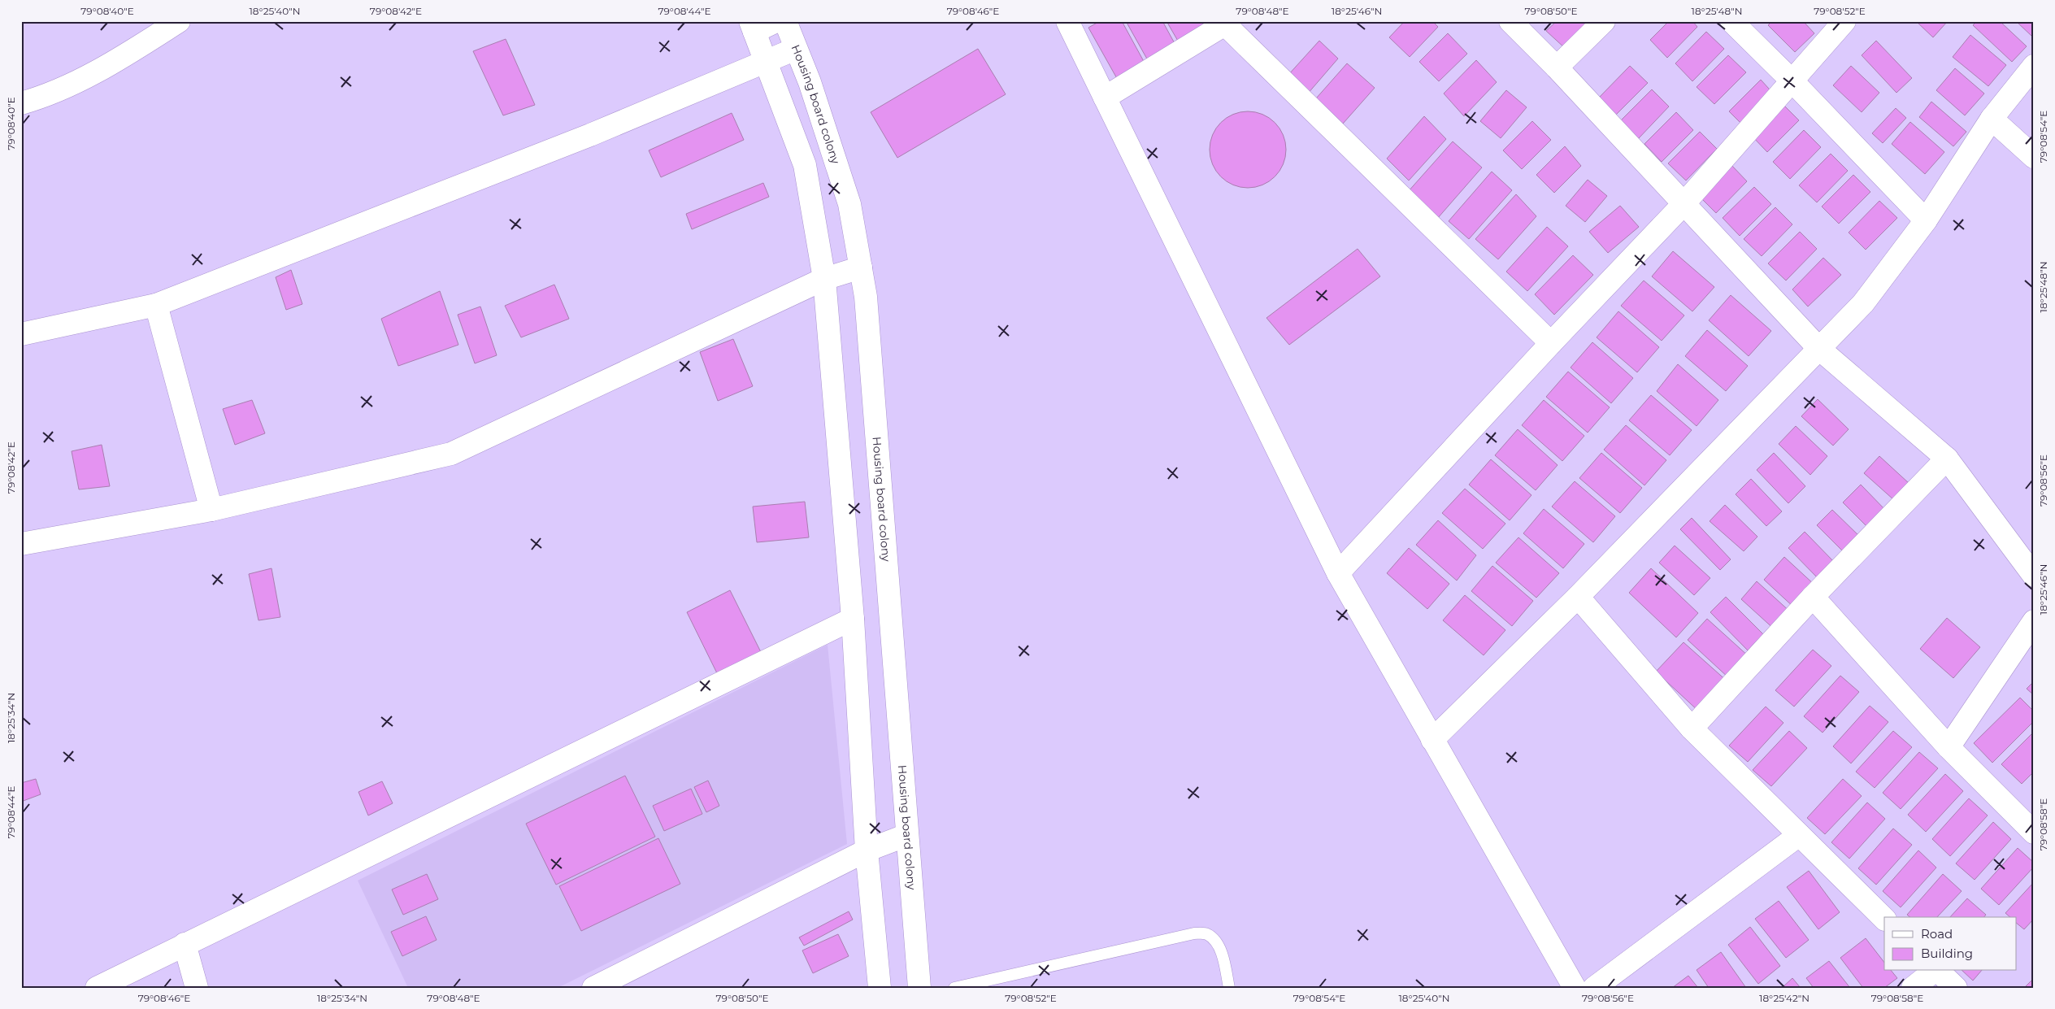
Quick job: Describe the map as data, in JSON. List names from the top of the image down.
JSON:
{
  "streets": {
    "street": ["Housing board colony"]
  },
  "legend": ["Road", "Building"],
  "coordinates": [
    "79°08'40\"E",
    "18°25'40\"N",
    "79°08'42\"E",
    "79°08'44\"E",
    "79°08'46\"E",
    "79°08'48\"E",
    "18°25'46\"N",
    "79°08'50\"E",
    "18°25'48\"N",
    "79°08'52\"E",
    "79°08'54\"E",
    "79°08'56\"E",
    "18°25'34\"N",
    "79°08'58\"E",
    "18°25'42\"N"
  ]
}
